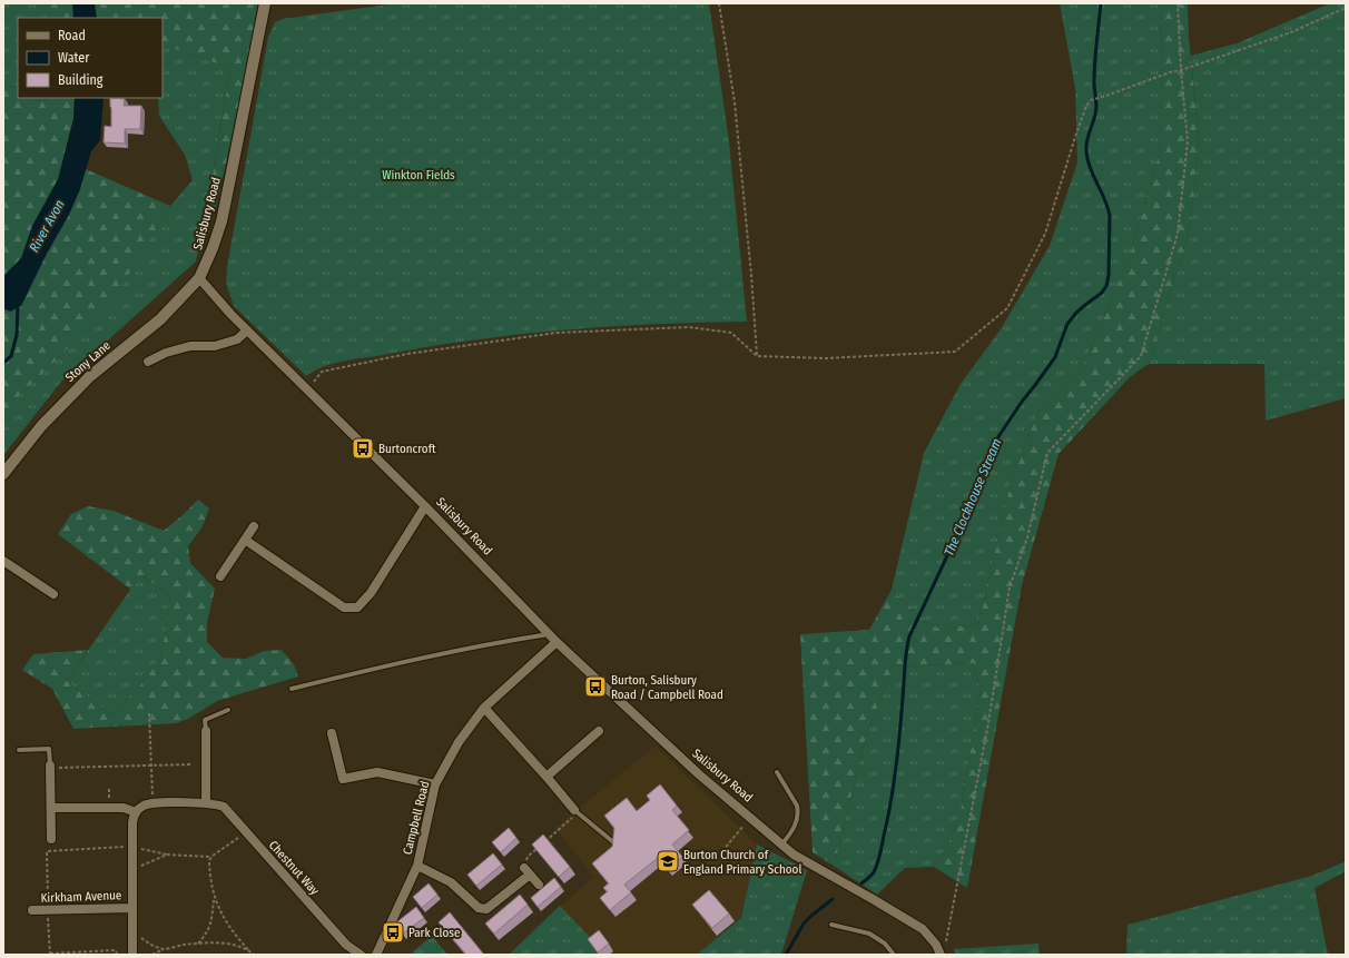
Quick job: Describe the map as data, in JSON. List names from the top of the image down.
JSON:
{
  "streets": {
    "main road": ["Salisbury Road", "Stony Lane"],
    "street": ["Campbell Road", "Chestnut Way", "Kirkham Avenue"]
  },
  "crossings": [
    ["Salisbury Road", "Stony Lane"],
    ["Salisbury Road", "Campbell Road"]
  ],
  "water": ["River Avon", "The Clockhouse Stream"],
  "parks": ["Winkton Fields"],
  "places": {
    "bus stop": ["Burtoncroft", "Burton, Salisbury Road / Campbell Road", "Park Close"],
    "school or university": ["Burton Church of England Primary School"]
  },
  "legend": ["Road", "Water", "Building"]
}
